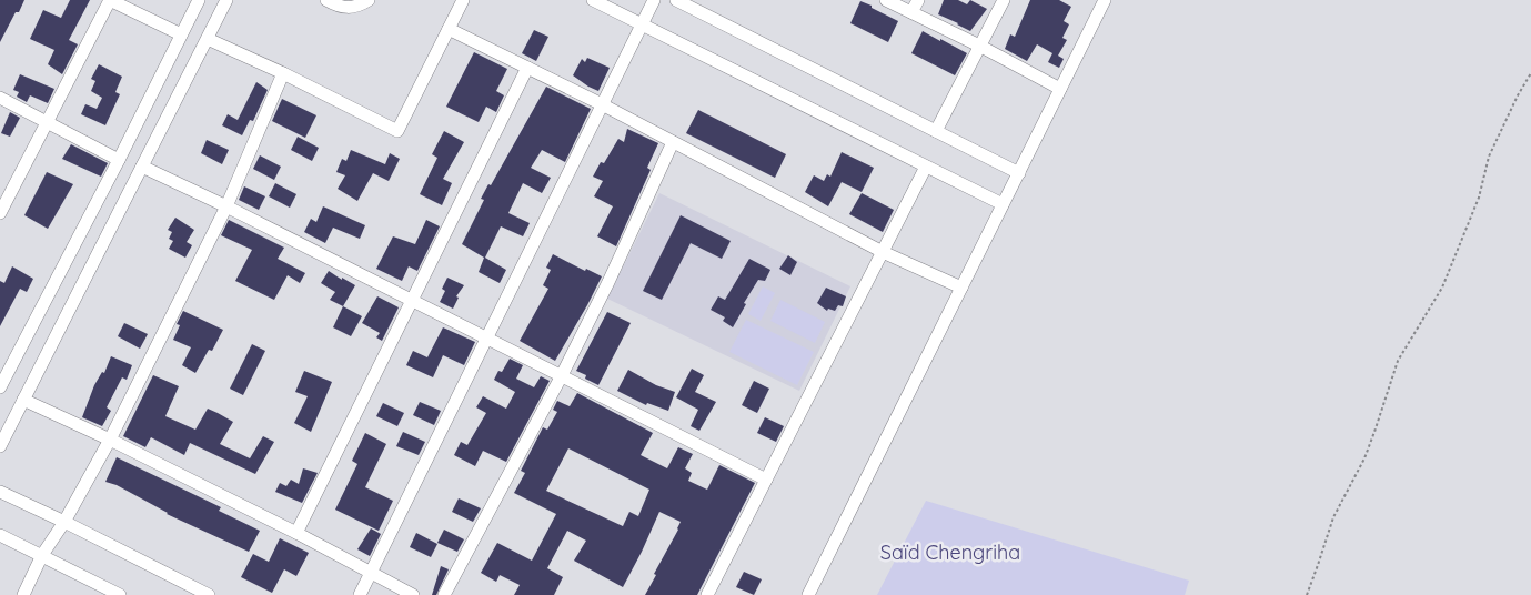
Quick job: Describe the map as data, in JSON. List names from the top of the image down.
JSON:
{
  "parks": ["Saïd Chengriha"]
}
